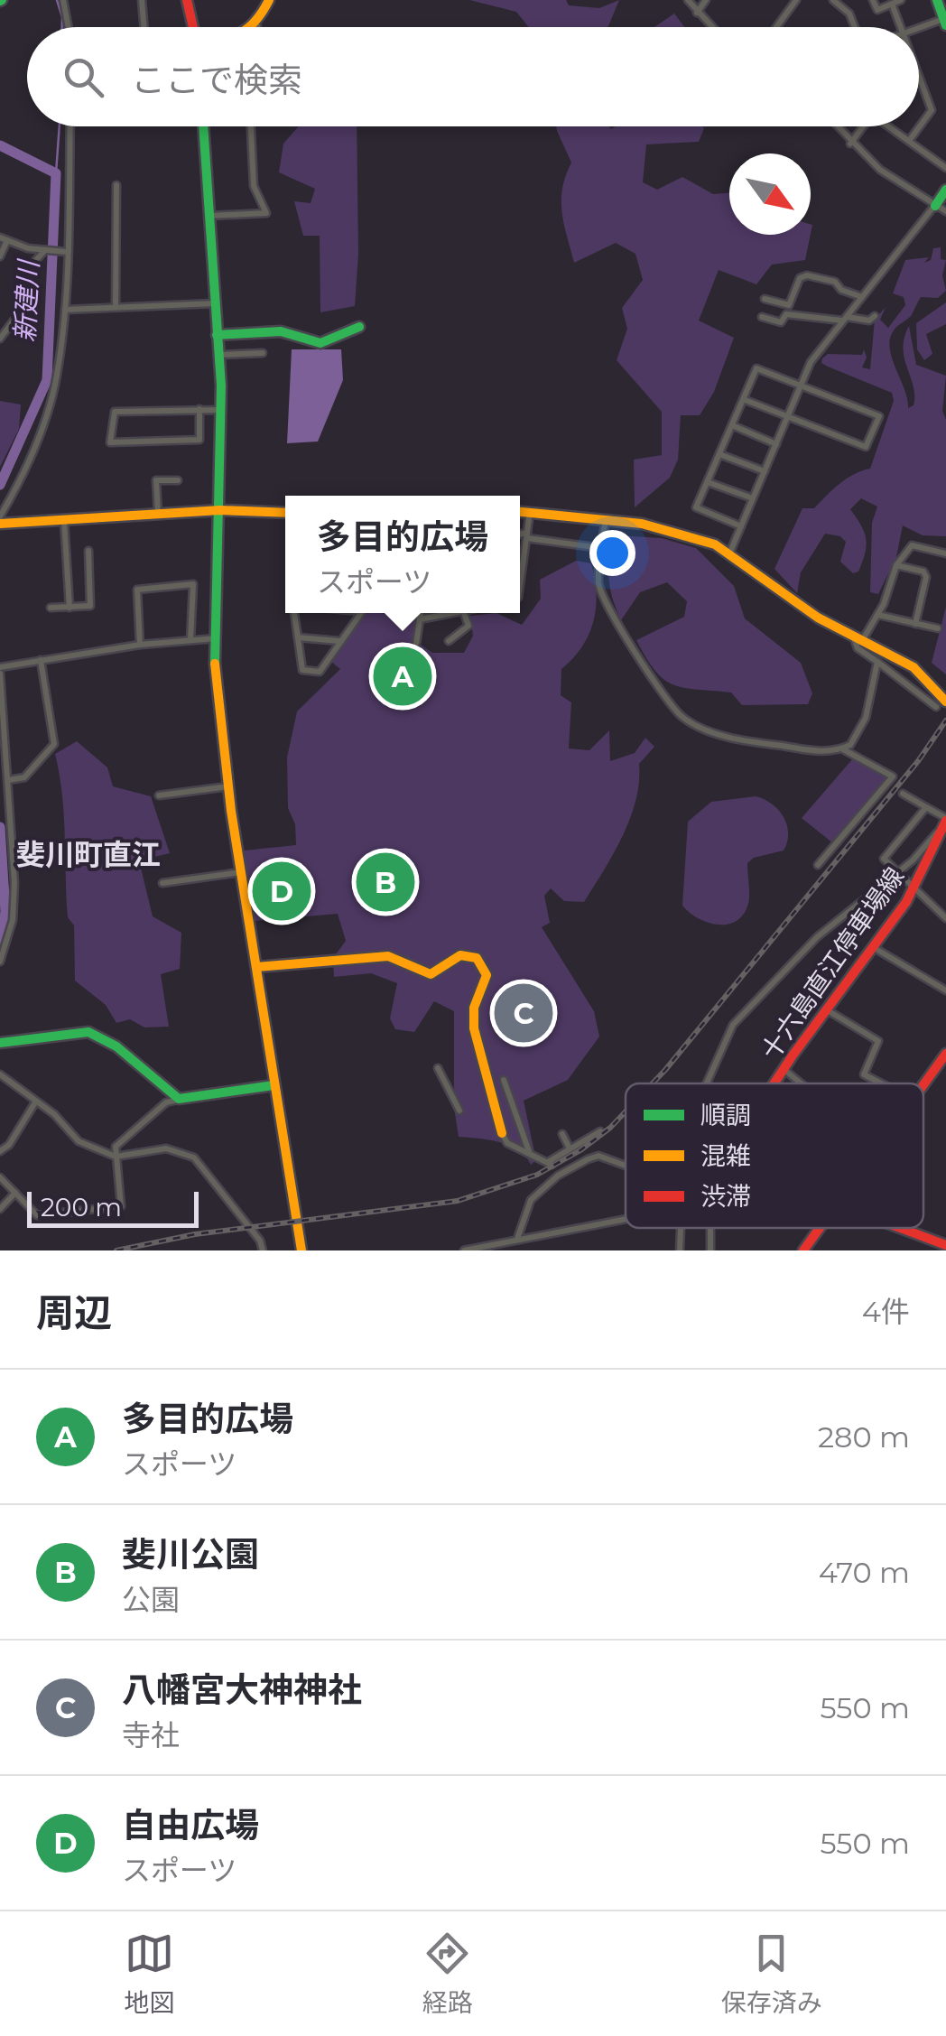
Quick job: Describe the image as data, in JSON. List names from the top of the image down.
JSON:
{
  "streets": {
    "main road": ["十六島直江停車場線"]
  },
  "districts": ["斐川町直江"],
  "water": ["新建川"],
  "legend": ["順調", "混雑", "渋滞"],
  "scale_bar": "200 m",
  "north": "bottom right",
  "page": {
    "search": "ここで検索",
    "popup": ["多目的広場", "スポーツ"],
    "pins": [
      "A",
      "B",
      "D",
      "C"
    ],
    "scale": "200 m",
    "heading": ["周辺", "4件"],
    "list": [
      {
        "mark": "A",
        "name": "多目的広場",
        "note": "スポーツ",
        "value": "280 m"
      },
      {
        "mark": "B",
        "name": "斐川公園",
        "note": "公園",
        "value": "470 m"
      },
      {
        "mark": "C",
        "name": "八幡宮大神神社",
        "note": "寺社",
        "value": "550 m"
      },
      {
        "mark": "D",
        "name": "自由広場",
        "note": "スポーツ",
        "value": "550 m"
      }
    ],
    "nav": ["地図", "経路", "保存済み"]
  }
}
